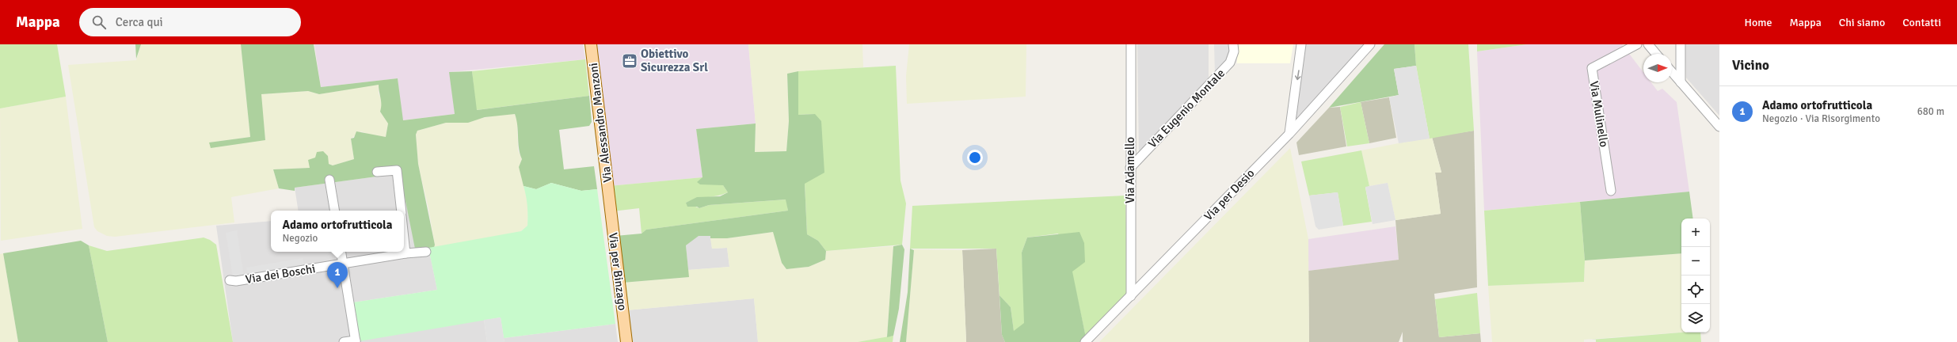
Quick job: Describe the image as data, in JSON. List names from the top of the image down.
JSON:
{
  "streets": {
    "main road": ["Via Alessandro Manzoni", "Via per Binzago"],
    "street": [
      "Via Eugenio Montale",
      "Via Mulinello",
      "Via Adamello",
      "Via per Desio",
      "Via dei Boschi"
    ]
  },
  "crossings": [
    ["Via Eugenio Montale", "Via Adamello"],
    ["Via Alessandro Manzoni", "Via per Binzago"],
    ["Via Adamello", "Via per Desio"]
  ],
  "places": {
    "office": ["Obiettivo Sicurezza Srl"]
  },
  "north": "right",
  "page": {
    "header": "Mappa",
    "search": "Cerca qui",
    "nav": [
      "Home",
      "Mappa",
      "Chi siamo",
      "Contatti"
    ],
    "heading": "Vicino",
    "list": [
      {
        "mark": "1",
        "name": "Adamo ortofrutticola",
        "note": "Negozio · Via Risorgimento",
        "value": "680 m"
      }
    ],
    "popup": ["Adamo ortofrutticola", "Negozio"],
    "map_buttons": ["+", "−"],
    "pins": "1"
  }
}
